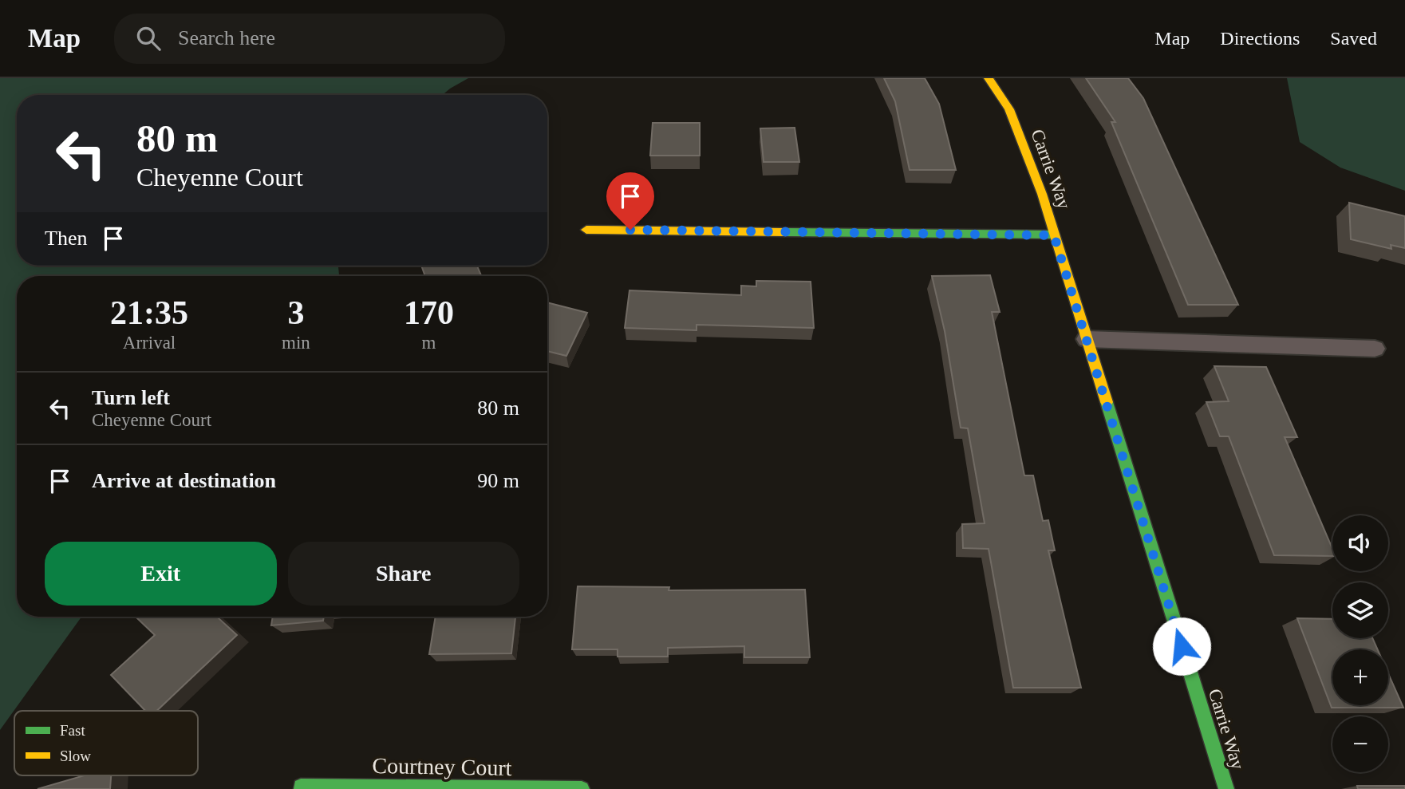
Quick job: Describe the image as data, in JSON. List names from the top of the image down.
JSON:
{
  "streets": {
    "street": ["Carrie Way", "Courtney Court"]
  },
  "legend": ["Fast", "Slow"],
  "page": {
    "header": "Map",
    "search": "Search here",
    "nav": ["Map", "Directions", "Saved"],
    "turn": ["80 m", "Cheyenne Court"],
    "then": "Then",
    "eta": [
      "21:35",
      "Arrival",
      "3",
      "min",
      "170",
      "m"
    ],
    "list": [
      {
        "name": "Turn left",
        "note": "Cheyenne Court",
        "value": "80 m"
      },
      {
        "name": "Arrive at destination",
        "value": "90 m"
      }
    ],
    "map_buttons": ["+", "−"],
    "buttons": ["Exit", "Share"]
  }
}
